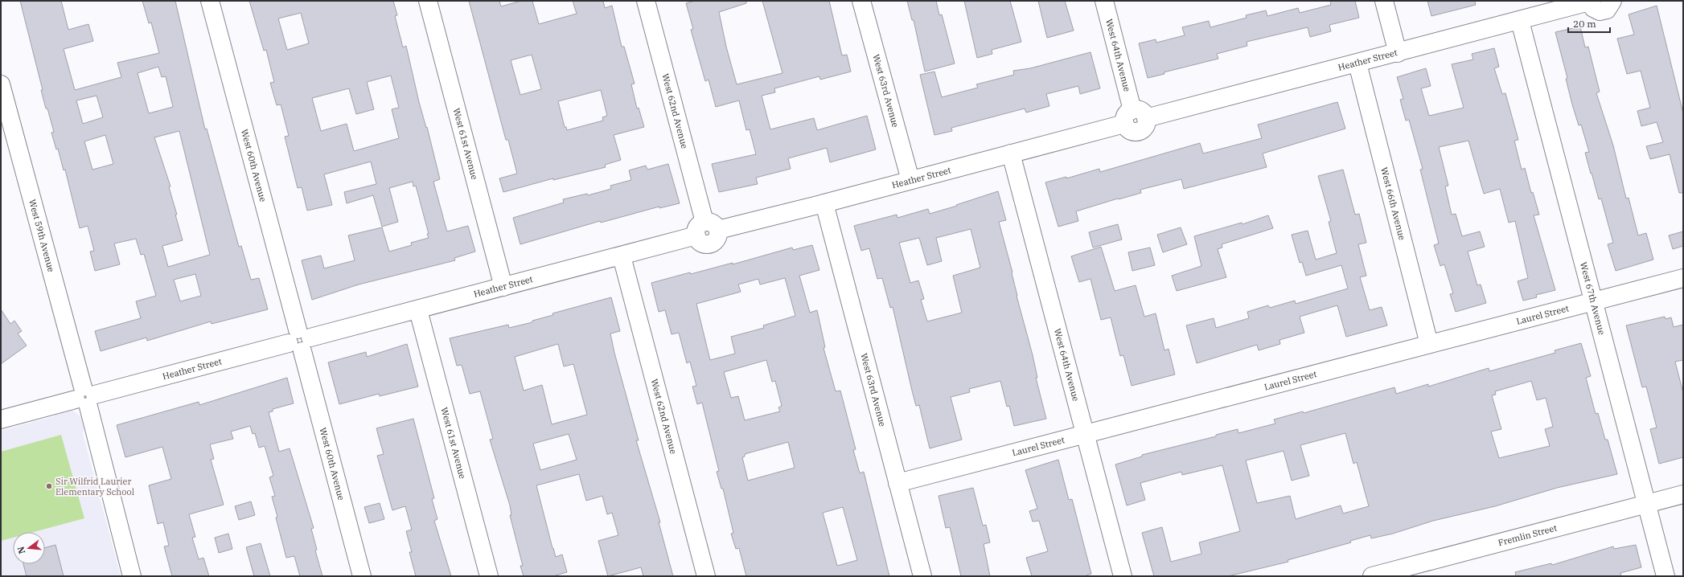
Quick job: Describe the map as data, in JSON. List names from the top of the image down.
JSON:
{
  "streets": {
    "street": [
      "West 64th Avenue",
      "Heather Street",
      "West 63rd Avenue",
      "West 62nd Avenue",
      "West 61st Avenue",
      "West 60th Avenue",
      "West 66th Avenue",
      "West 59th Avenue",
      "West 67th Avenue",
      "Laurel Street",
      "Fremlin Street"
    ]
  },
  "crossings": [
    ["West 64th Avenue", "Heather Street"],
    ["West 64th Avenue", "Laurel Street"],
    ["Heather Street", "West 63rd Avenue"],
    ["Heather Street", "West 62nd Avenue"],
    ["Heather Street", "West 61st Avenue"],
    ["Heather Street", "West 60th Avenue"],
    ["Heather Street", "West 66th Avenue"],
    ["Heather Street", "West 59th Avenue"],
    ["Heather Street", "West 67th Avenue"],
    ["West 63rd Avenue", "Laurel Street"],
    ["West 66th Avenue", "Laurel Street"],
    ["West 67th Avenue", "Laurel Street"],
    ["West 67th Avenue", "Fremlin Street"]
  ],
  "places": ["Sir Wilfrid Laurier Elementary School"],
  "scale_bar": "20 m",
  "north": "left"
}
